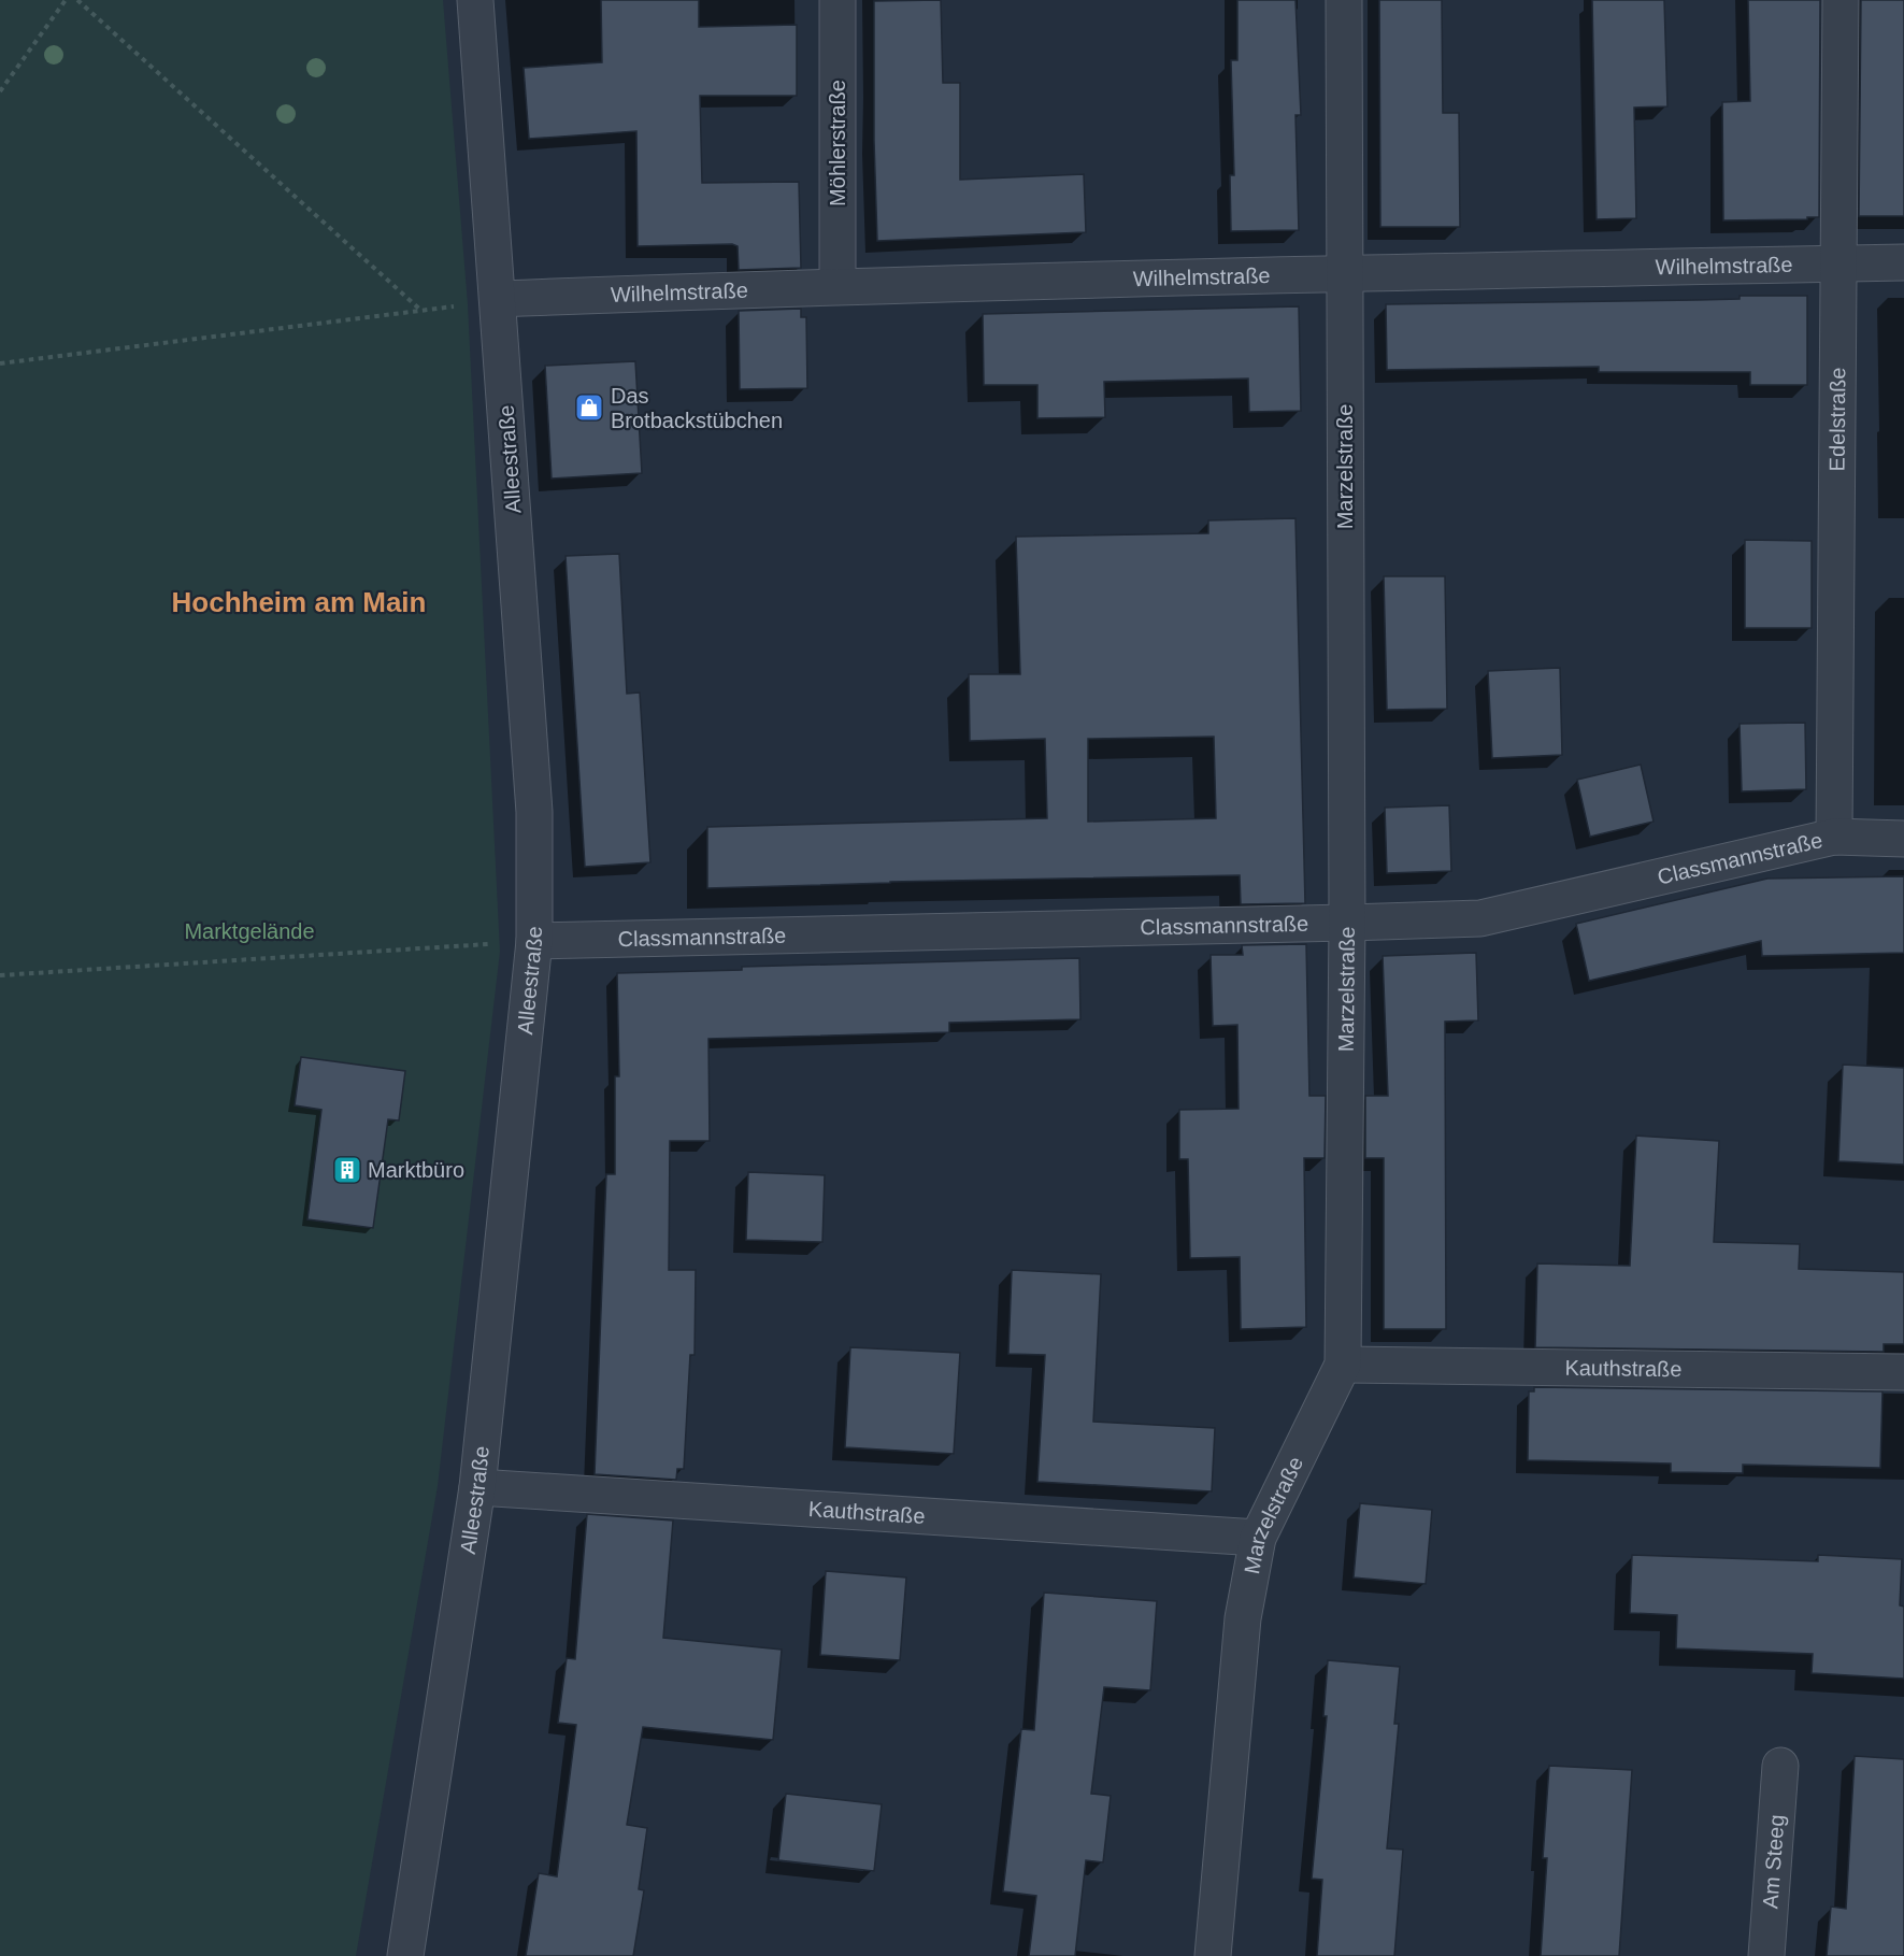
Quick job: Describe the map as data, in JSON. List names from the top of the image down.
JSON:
{
  "streets": {
    "street": [
      "Möhlerstraße",
      "Wilhelmstraße",
      "Edelstraße",
      "Alleestraße",
      "Marzelstraße",
      "Classmannstraße",
      "Kauthstraße",
      "Am Steeg"
    ]
  },
  "crossings": [
    ["Möhlerstraße", "Wilhelmstraße"],
    ["Wilhelmstraße", "Edelstraße"],
    ["Wilhelmstraße", "Alleestraße"],
    ["Wilhelmstraße", "Marzelstraße"],
    ["Edelstraße", "Classmannstraße"],
    ["Alleestraße", "Classmannstraße"],
    ["Alleestraße", "Kauthstraße"],
    ["Marzelstraße", "Classmannstraße"],
    ["Marzelstraße", "Kauthstraße"]
  ],
  "districts": ["Hochheim am Main"],
  "parks": ["Marktgelände"],
  "places": {
    "shop": ["Das Brotbackstübchen"],
    "building": ["Marktbüro"]
  }
}
